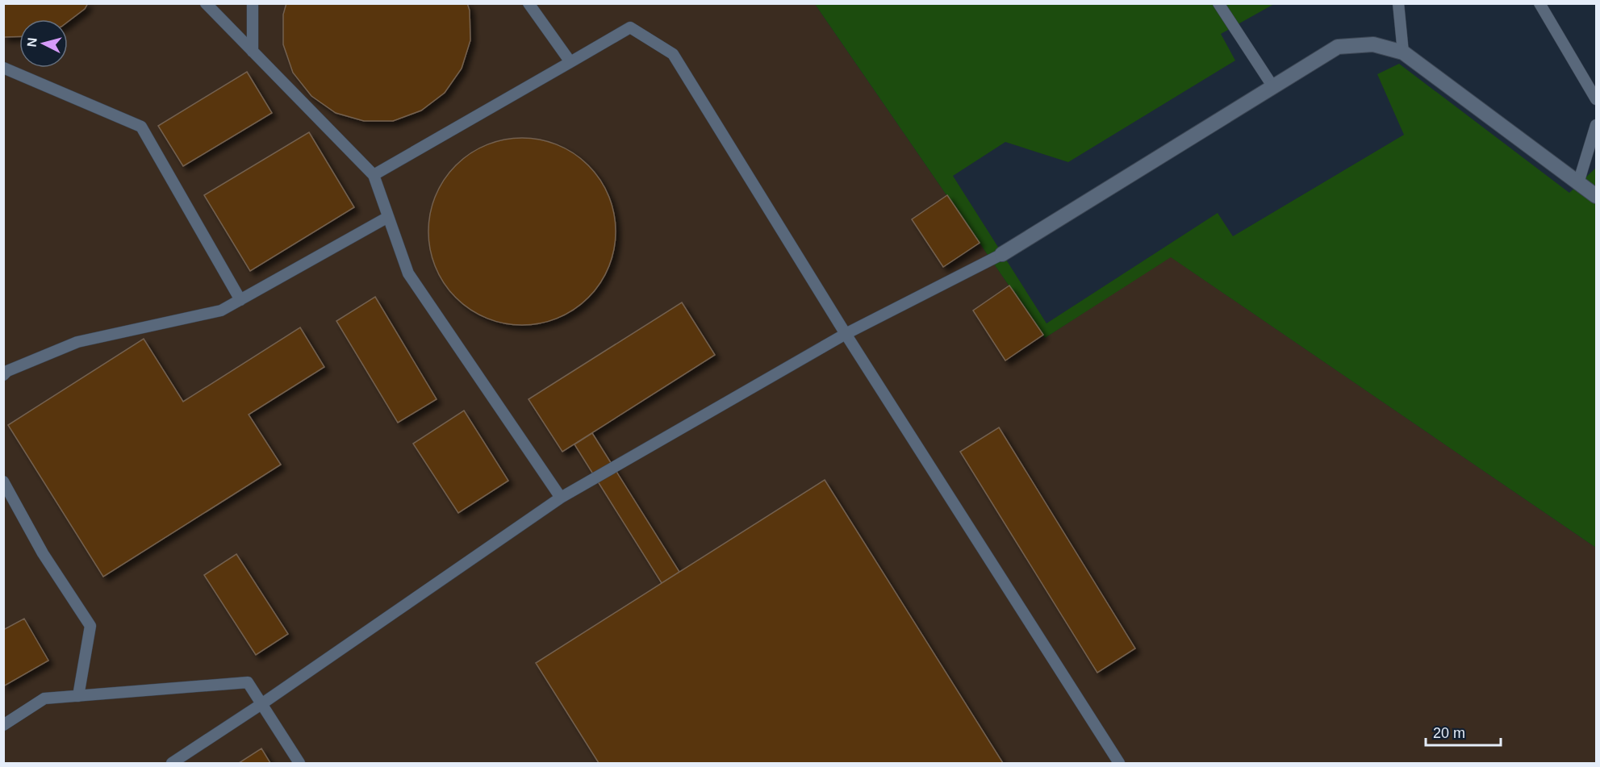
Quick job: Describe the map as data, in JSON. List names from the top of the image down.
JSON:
{
  "scale_bar": "20 m",
  "north": "left"
}
